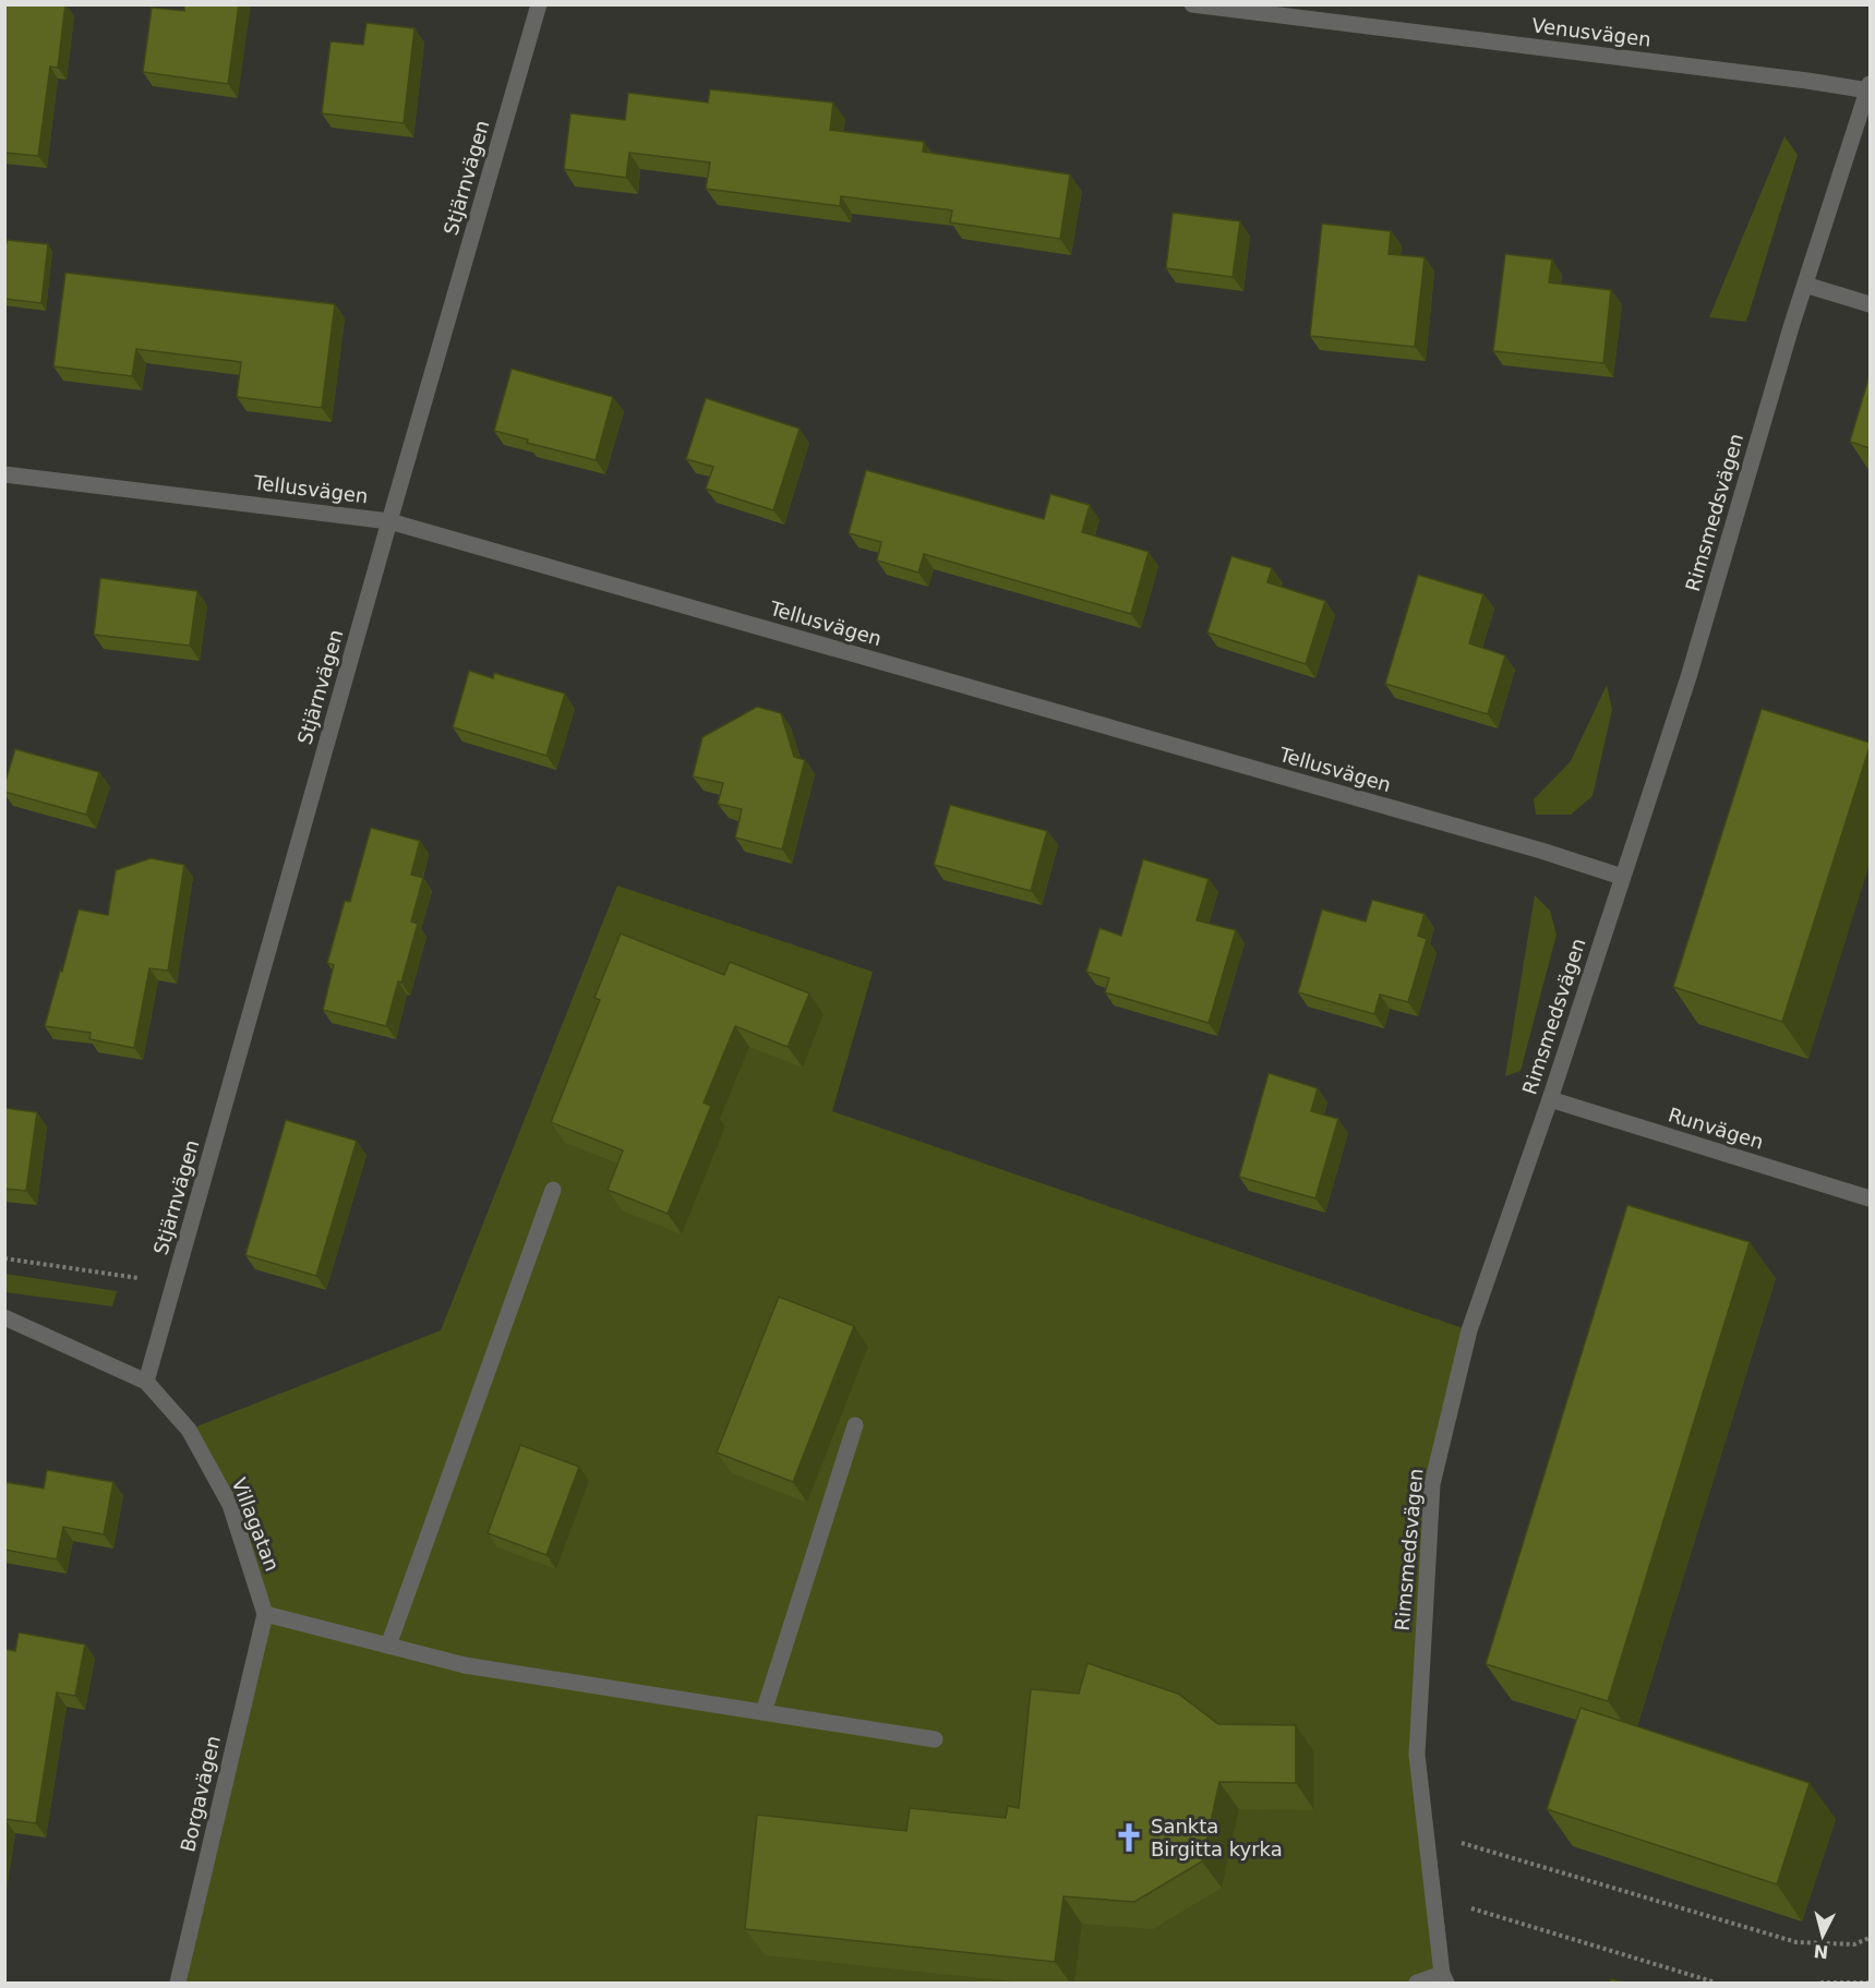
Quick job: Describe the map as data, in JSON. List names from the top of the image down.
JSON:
{
  "streets": {
    "street": [
      "Venusvägen",
      "Stjärnvägen",
      "Tellusvägen",
      "Rimsmedsvägen",
      "Runvägen",
      "Villagatan",
      "Borgavägen"
    ]
  },
  "crossings": [
    ["Venusvägen", "Rimsmedsvägen"],
    ["Stjärnvägen", "Tellusvägen"],
    ["Stjärnvägen", "Villagatan"],
    ["Tellusvägen", "Rimsmedsvägen"],
    ["Rimsmedsvägen", "Runvägen"],
    ["Villagatan", "Borgavägen"]
  ],
  "places": {
    "church": ["Sankta Birgitta kyrka"]
  },
  "north": "bottom"
}
